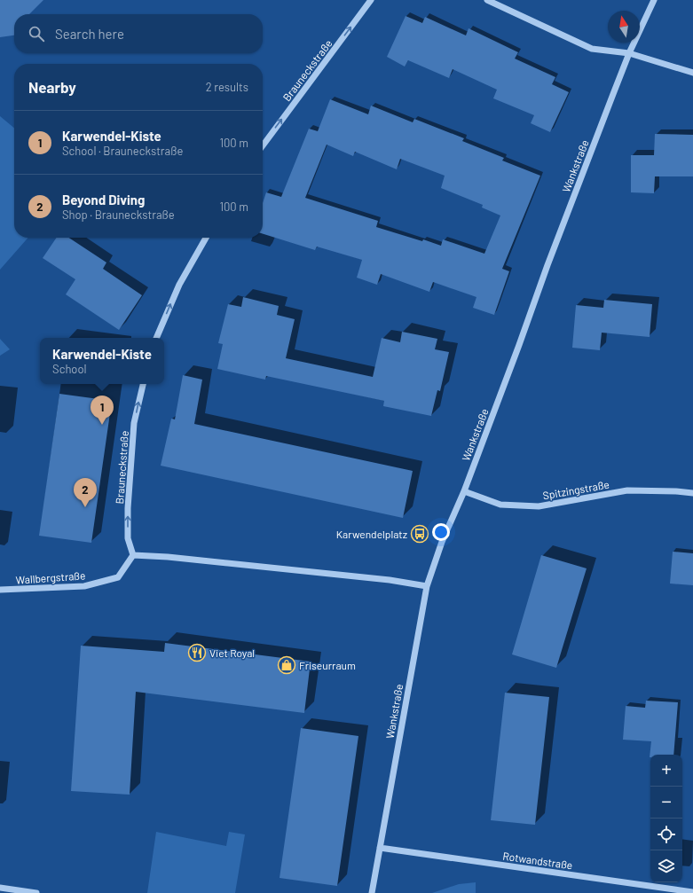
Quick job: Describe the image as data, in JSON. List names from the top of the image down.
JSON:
{
  "streets": {
    "street": [
      "Brauneckstraße",
      "Wankstraße",
      "Spitzingstraße",
      "Wallbergstraße",
      "Rotwandstraße"
    ]
  },
  "crossings": [
    ["Brauneckstraße", "Wallbergstraße"],
    ["Wankstraße", "Spitzingstraße"],
    ["Wankstraße", "Rotwandstraße"]
  ],
  "one_way": ["Brauneckstraße"],
  "places": {
    "bus stop": ["Karwendelplatz"],
    "restaurant": ["Viet Royal"],
    "shop": ["Friseurraum"]
  },
  "north": "top",
  "page": {
    "search": "Search here",
    "heading": ["Nearby", "2 results"],
    "list": [
      {
        "mark": "1",
        "name": "Karwendel-Kiste",
        "note": "School · Brauneckstraße",
        "value": "100 m"
      },
      {
        "mark": "2",
        "name": "Beyond Diving",
        "note": "Shop · Brauneckstraße",
        "value": "100 m"
      }
    ],
    "popup": ["Karwendel-Kiste", "School"],
    "pins": ["1", "2"],
    "map_buttons": ["+", "−"]
  }
}
